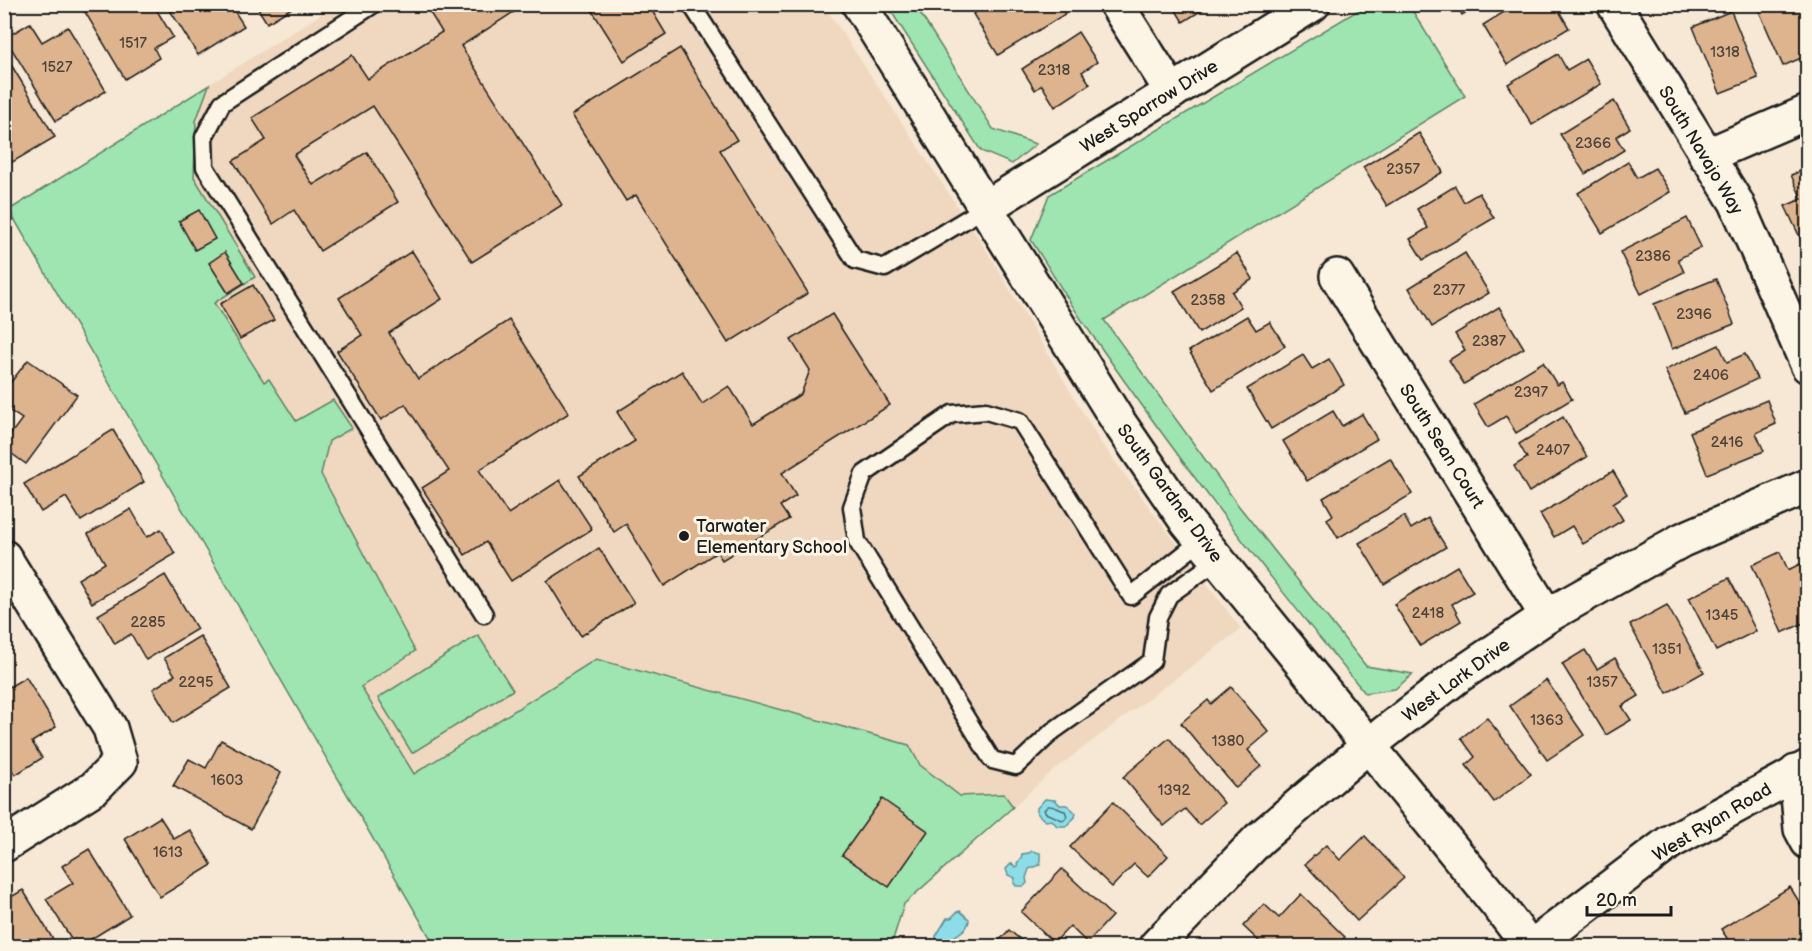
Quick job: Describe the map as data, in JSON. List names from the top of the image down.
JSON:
{
  "streets": {
    "street": [
      "West Sparrow Drive",
      "South Navajo Way",
      "South Sean Court",
      "South Gardner Drive",
      "West Lark Drive",
      "West Ryan Road"
    ]
  },
  "crossings": [
    ["West Sparrow Drive", "South Gardner Drive"],
    ["South Sean Court", "West Lark Drive"],
    ["South Gardner Drive", "West Lark Drive"],
    ["South Gardner Drive", "West Ryan Road"]
  ],
  "places": ["Tarwater Elementary School"],
  "house_numbers": [
    "1517",
    "1318",
    "1527",
    "2318",
    "2366",
    "2357",
    "2386",
    "2377",
    "2358",
    "2396",
    "2387",
    "2406",
    "2397",
    "2416",
    "2407",
    "2418",
    "1345",
    "2285",
    "1351",
    "2295",
    "1357",
    "1363",
    "1380",
    "1603",
    "1392",
    "1613"
  ],
  "scale_bar": "20 m"
}
